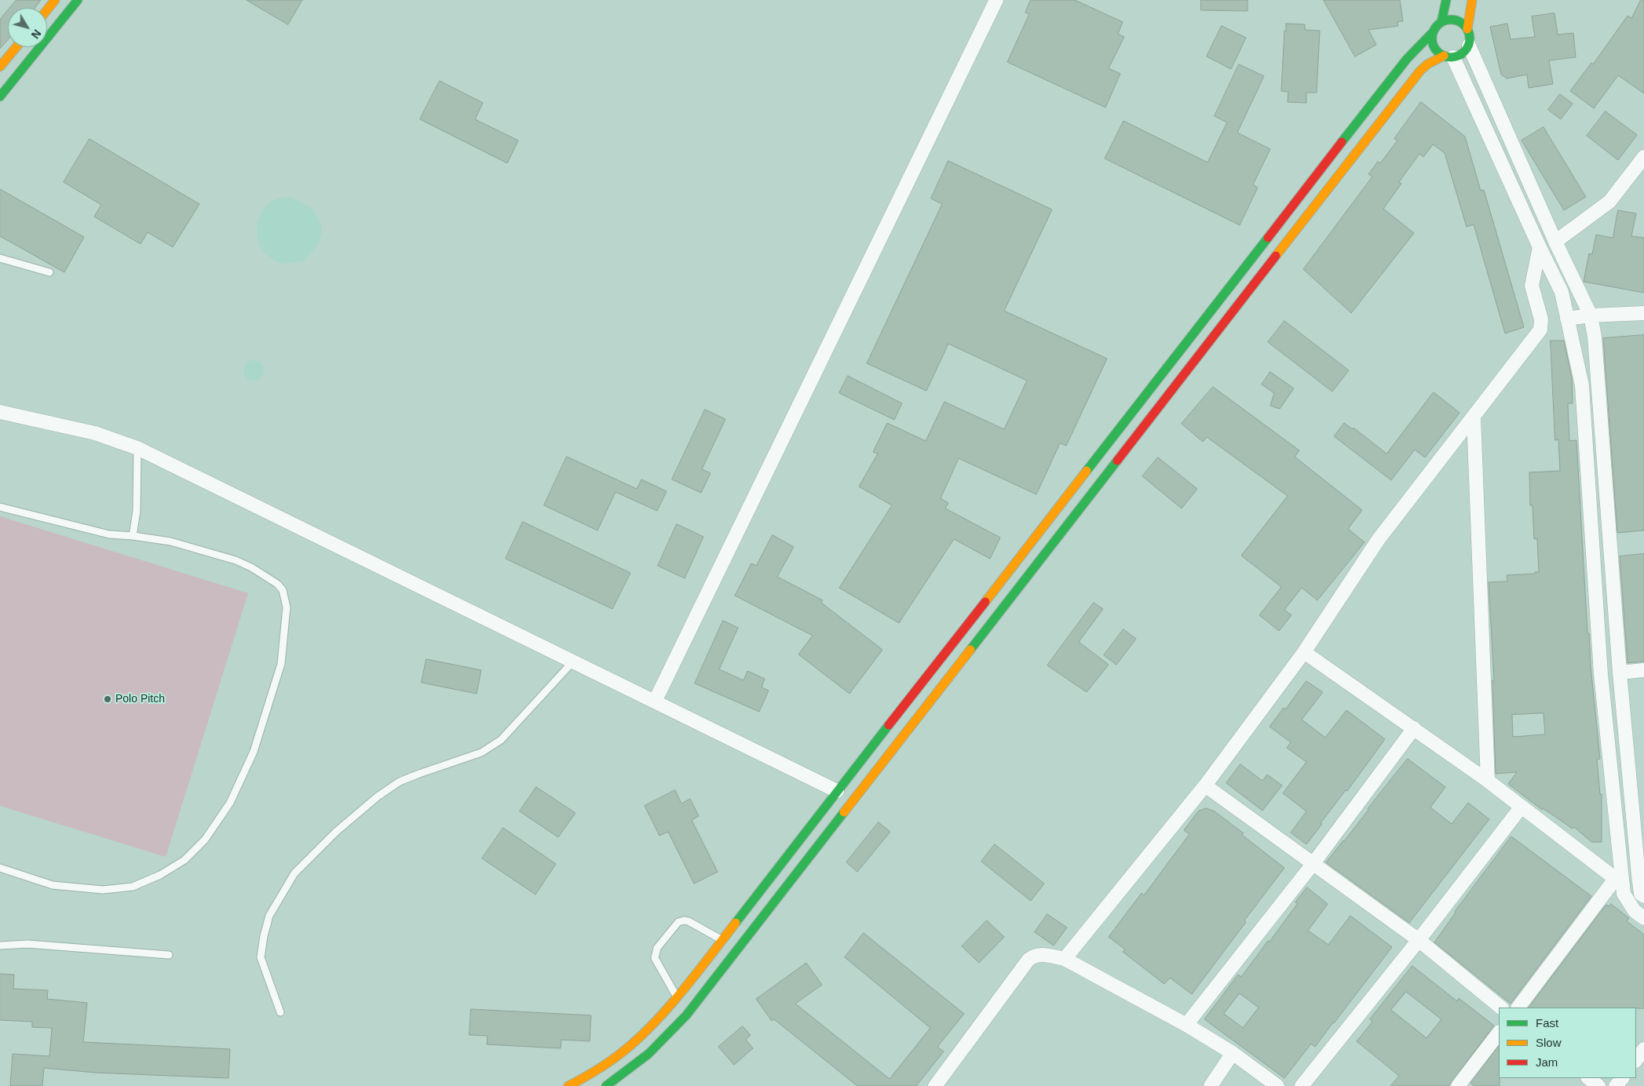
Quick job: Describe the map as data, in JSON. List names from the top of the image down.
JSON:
{
  "places": ["Polo Pitch"],
  "legend": ["Fast", "Slow", "Jam"],
  "north": "bottom right"
}
